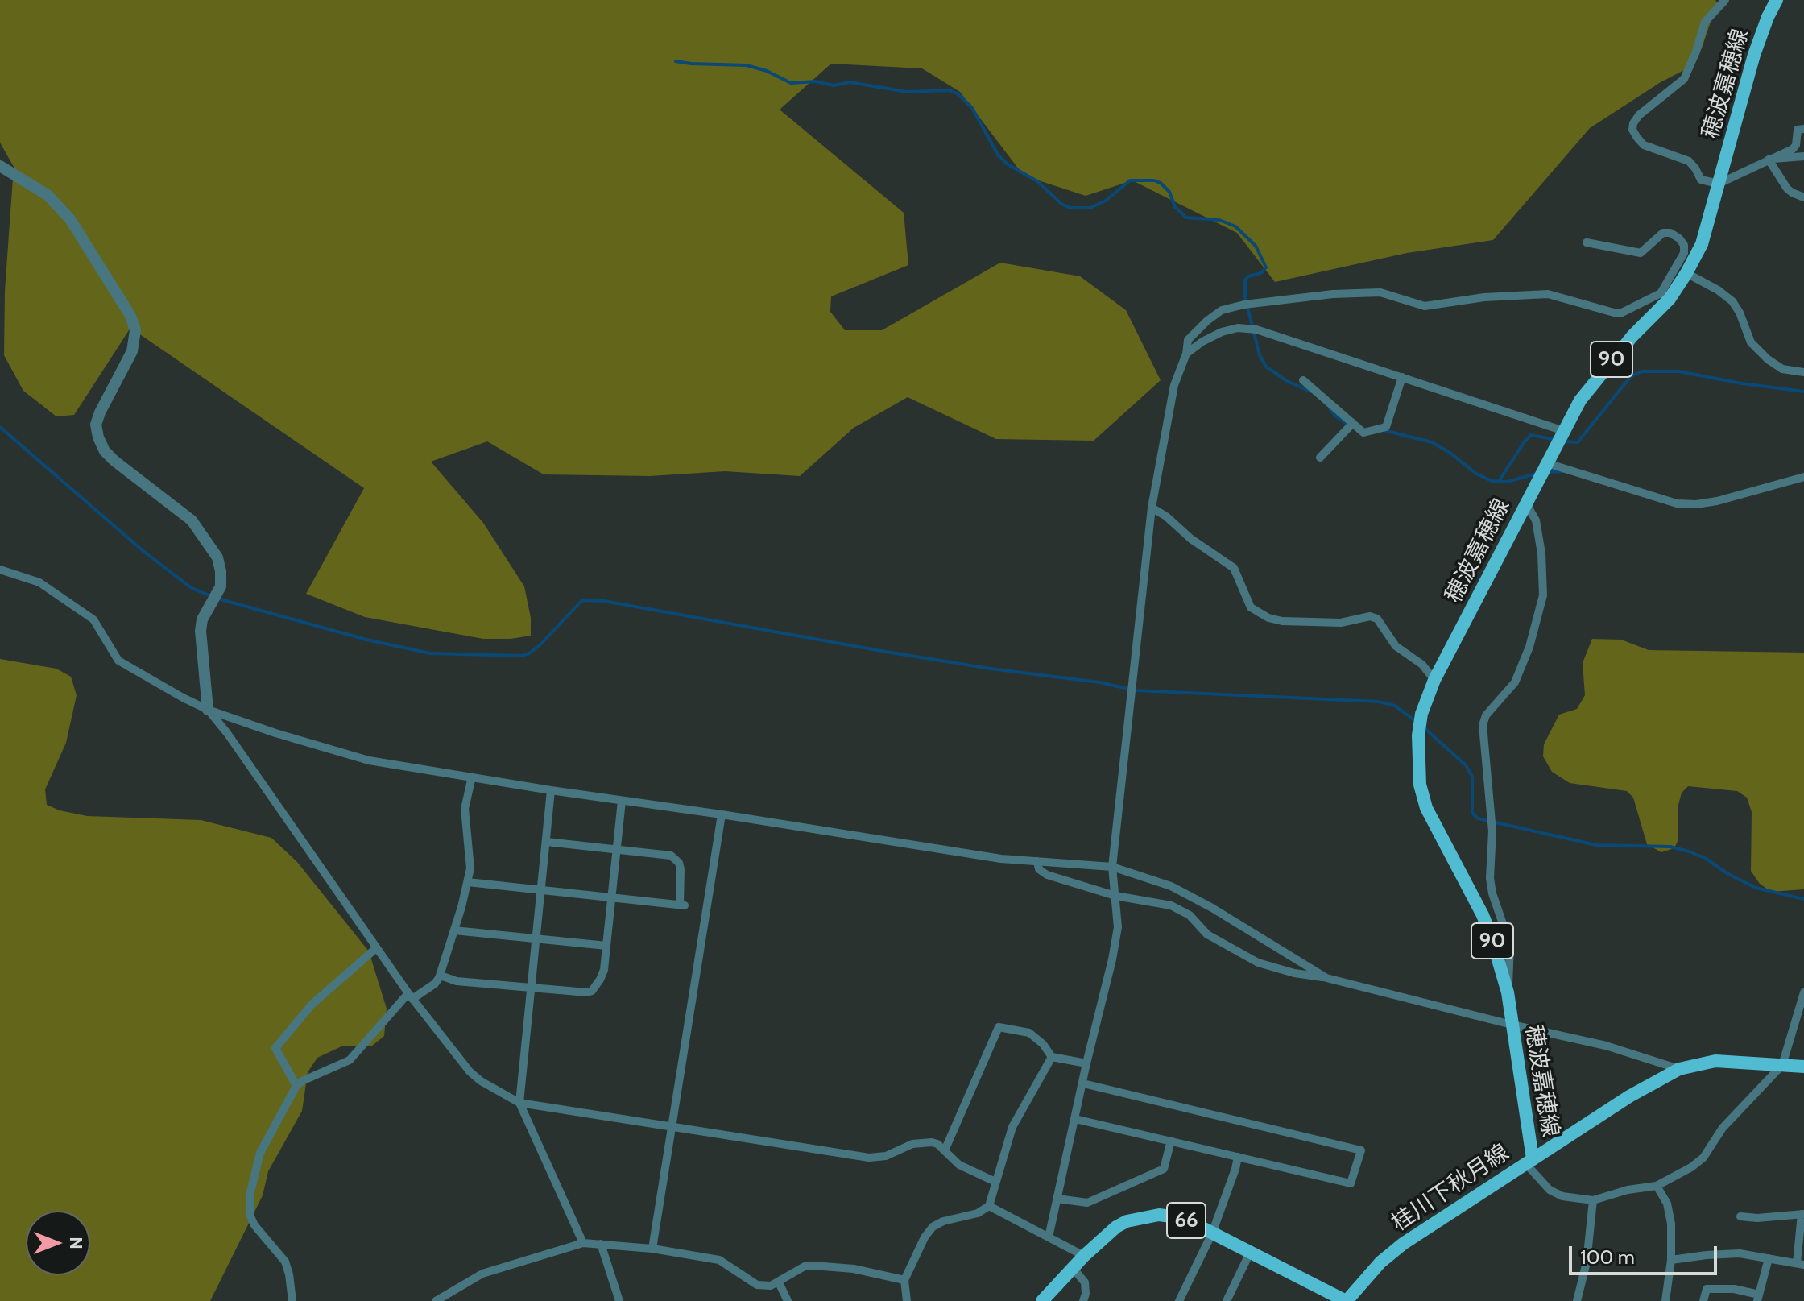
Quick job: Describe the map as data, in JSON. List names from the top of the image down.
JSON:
{
  "streets": {
    "main road": [
      "穂波嘉穂線",
      "90",
      "桂川下秋月線",
      "66"
    ]
  },
  "crossings": [
    ["穂波嘉穂線", "桂川下秋月線"]
  ],
  "scale_bar": "100 m",
  "north": "right"
}
